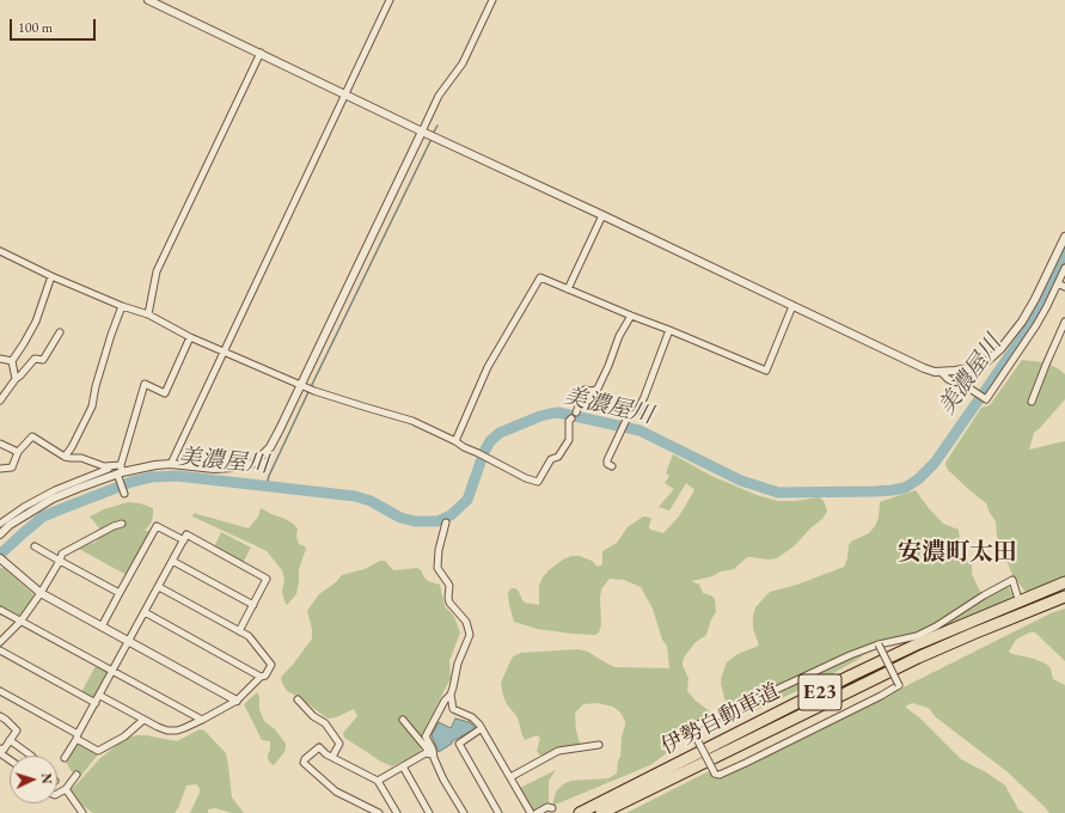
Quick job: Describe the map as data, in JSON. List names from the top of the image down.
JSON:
{
  "streets": {
    "highway": ["E23", "伊勢自動車道"]
  },
  "districts": ["安濃町太田"],
  "water": ["美濃屋川"],
  "scale_bar": "100 m",
  "north": "right"
}
